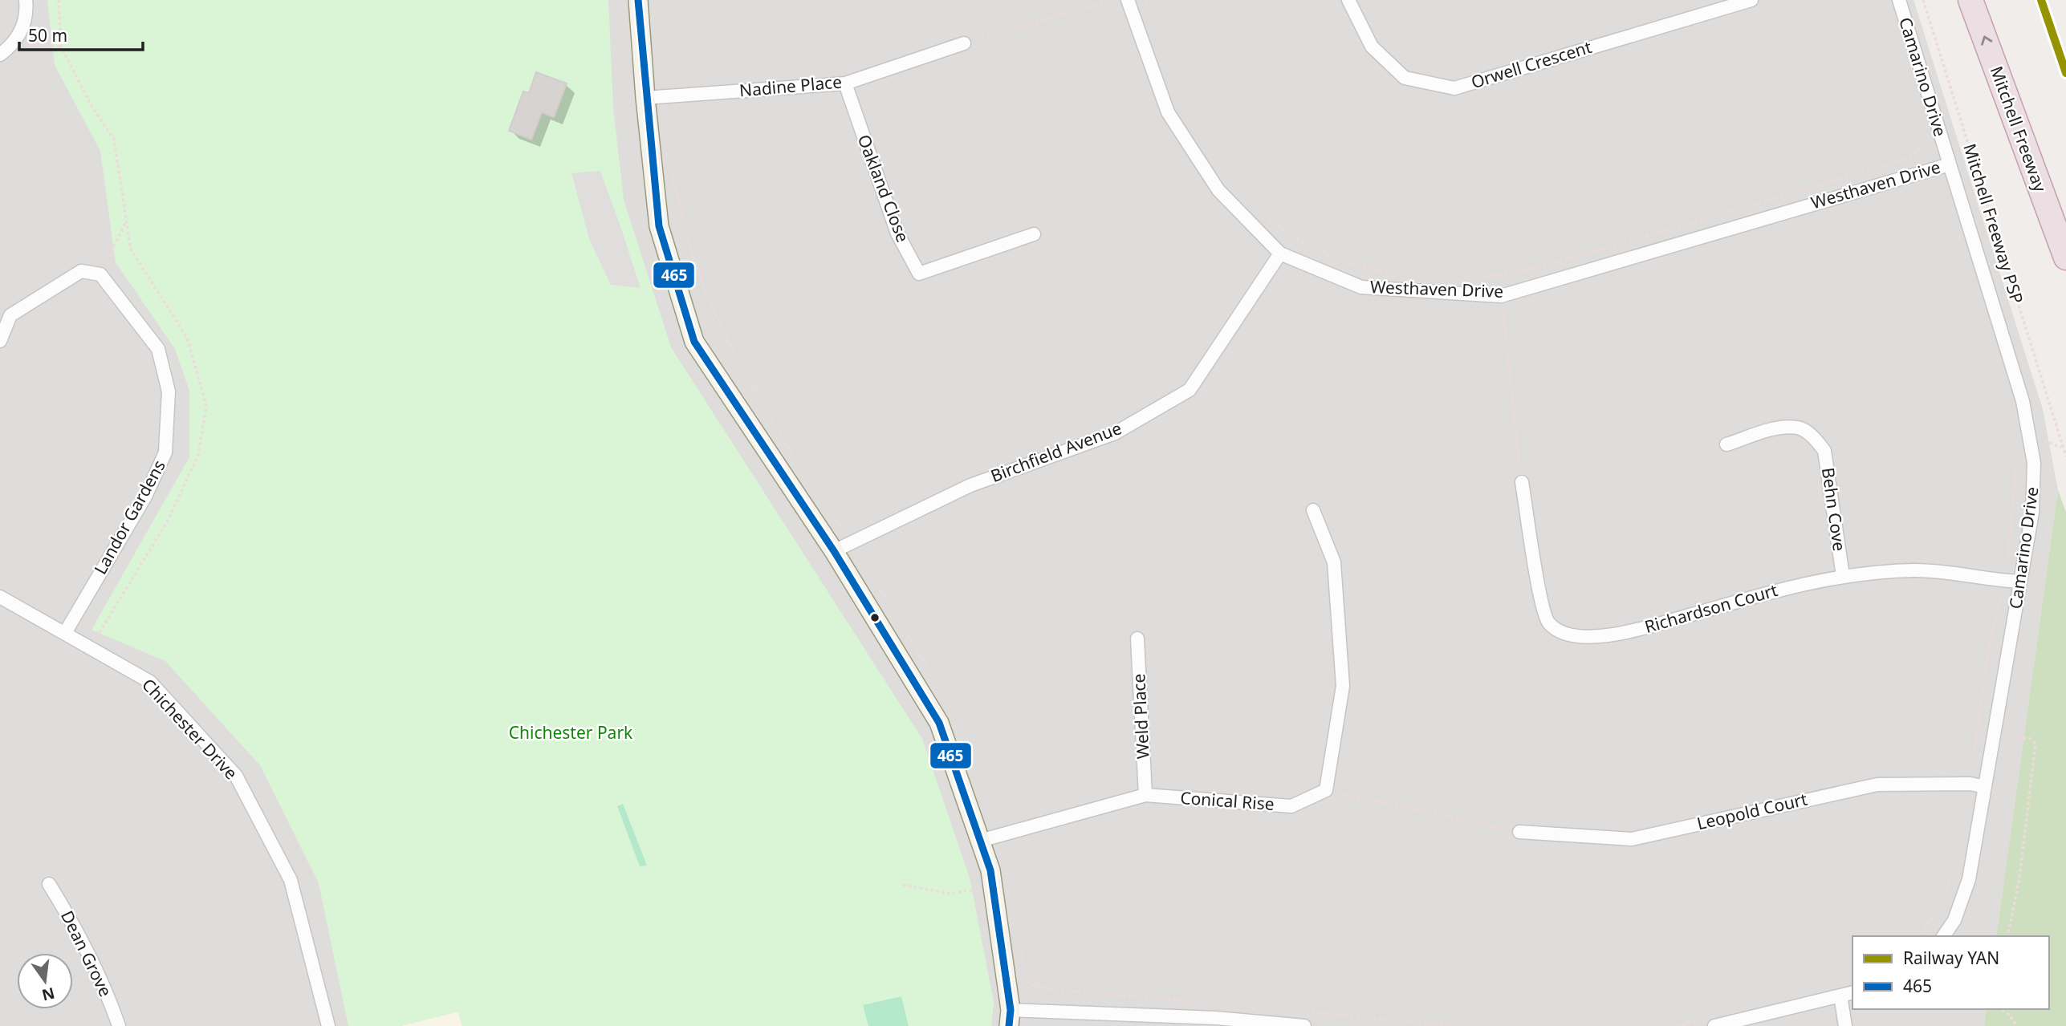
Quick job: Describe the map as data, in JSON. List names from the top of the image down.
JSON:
{
  "streets": {
    "highway": ["Mitchell Freeway"],
    "street": [
      "Orwell Crescent",
      "Camarino Drive",
      "Nadine Place",
      "Westhaven Drive",
      "Oakland Close",
      "Birchfield Avenue",
      "Behn Cove",
      "Landor Gardens",
      "Richardson Court",
      "Weld Place",
      "Chichester Drive",
      "Conical Rise",
      "Leopold Court",
      "Dean Grove"
    ],
    "path": ["Mitchell Freeway PSP"]
  },
  "crossings": [
    ["Camarino Drive", "Westhaven Drive"],
    ["Camarino Drive", "Richardson Court"],
    ["Camarino Drive", "Leopold Court"],
    ["Nadine Place", "Oakland Close"],
    ["Westhaven Drive", "Birchfield Avenue"],
    ["Behn Cove", "Richardson Court"],
    ["Landor Gardens", "Chichester Drive"],
    ["Weld Place", "Conical Rise"]
  ],
  "one_way": ["Mitchell Freeway"],
  "parks": ["Chichester Park"],
  "lines": ["rail line YAN", "transit line 465"],
  "legend": ["Railway YAN", "465"],
  "scale_bar": "50 m",
  "north": "bottom"
}
